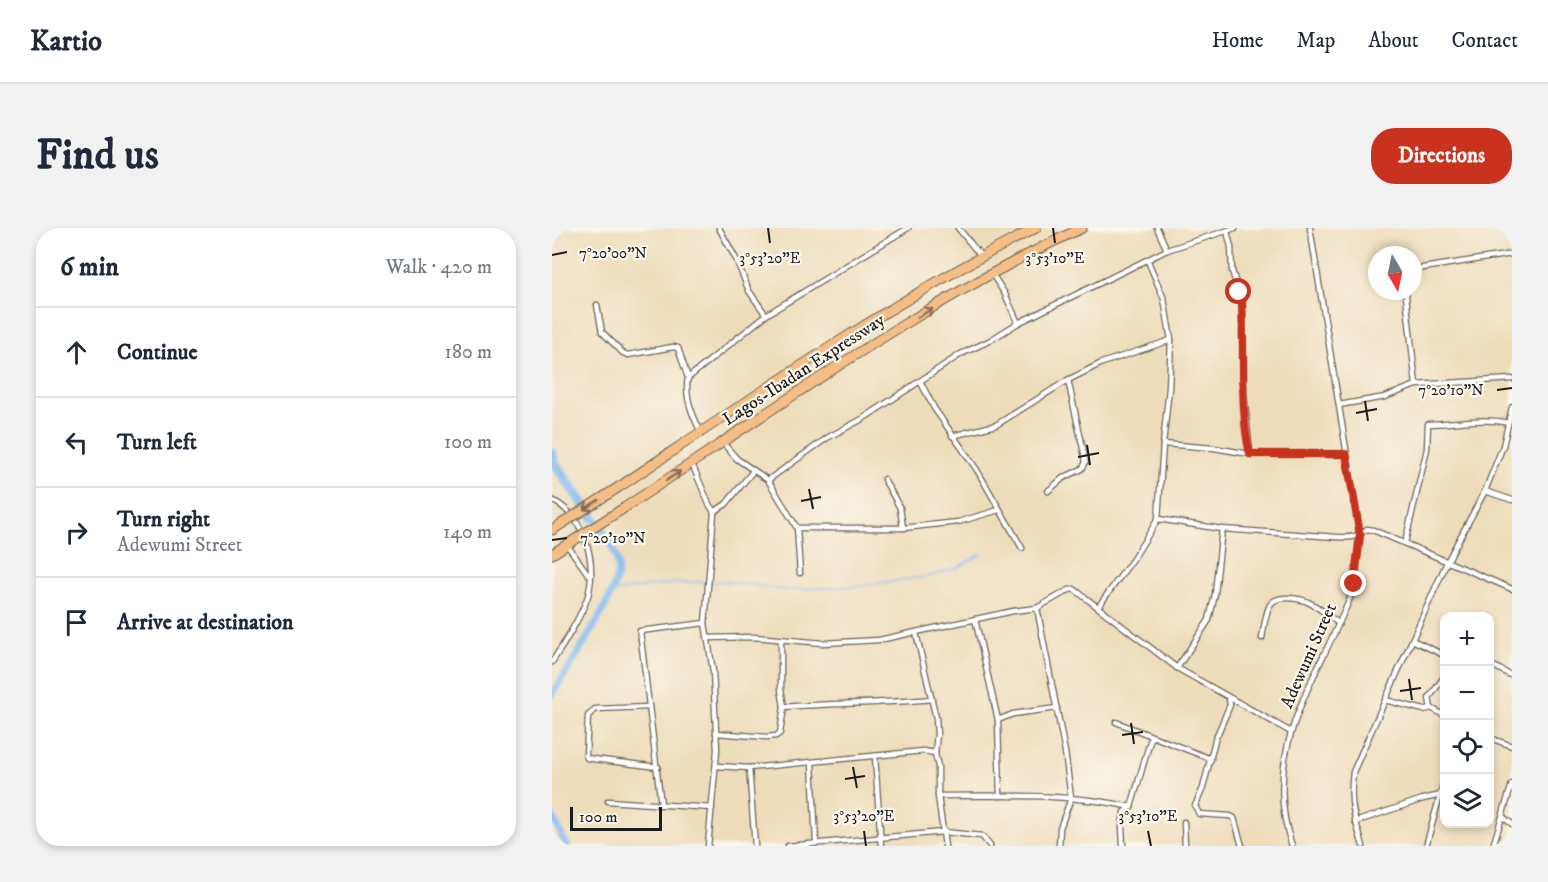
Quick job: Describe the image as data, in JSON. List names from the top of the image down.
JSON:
{
  "streets": {
    "highway": ["Lagos-Ibadan Expressway"],
    "street": ["Adewumi Street"]
  },
  "scale_bar": "100 m",
  "north": "bottom",
  "page": {
    "header": "Kartio",
    "nav": [
      "Home",
      "Map",
      "About",
      "Contact"
    ],
    "buttons": "Directions",
    "title": "Find us",
    "heading": ["6 min", "Walk · 420 m"],
    "list": [
      ["Continue", "180 m"],
      ["Turn left", "100 m"],
      ["Turn right", "Adewumi Street", "140 m"],
      "Arrive at destination"
    ],
    "map_buttons": ["+", "−"],
    "scale": "100 m"
  },
  "coordinates": [
    "7°20'00\"N",
    "3°53'20\"E",
    "3°53'10\"E",
    "7°20'10\"N"
  ]
}
